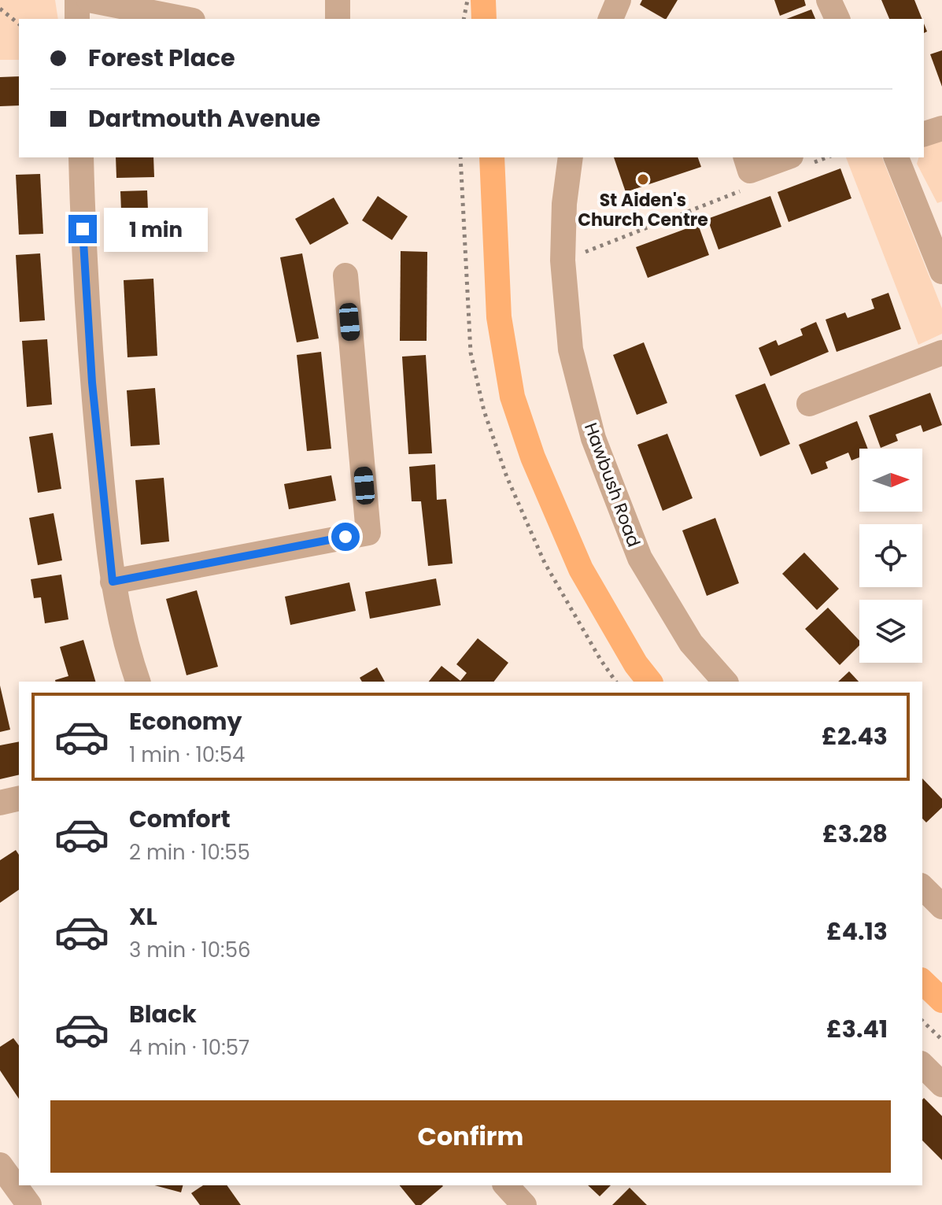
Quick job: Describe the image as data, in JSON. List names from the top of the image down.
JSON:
{
  "streets": {
    "street": ["Hawbush Road"]
  },
  "places": ["St Aiden's Church Centre"],
  "north": "right",
  "page": {
    "banner": ["Forest Place", "Dartmouth Avenue"],
    "bubble": "1 min",
    "list": [
      {
        "name": "Economy",
        "note": "1 min · 10:54",
        "value": "£2.43"
      },
      {
        "name": "Comfort",
        "note": "2 min · 10:55",
        "value": "£3.28"
      },
      {
        "name": "XL",
        "note": "3 min · 10:56",
        "value": "£4.13"
      },
      {
        "name": "Black",
        "note": "4 min · 10:57",
        "value": "£3.41"
      }
    ],
    "buttons": "Confirm"
  }
}
